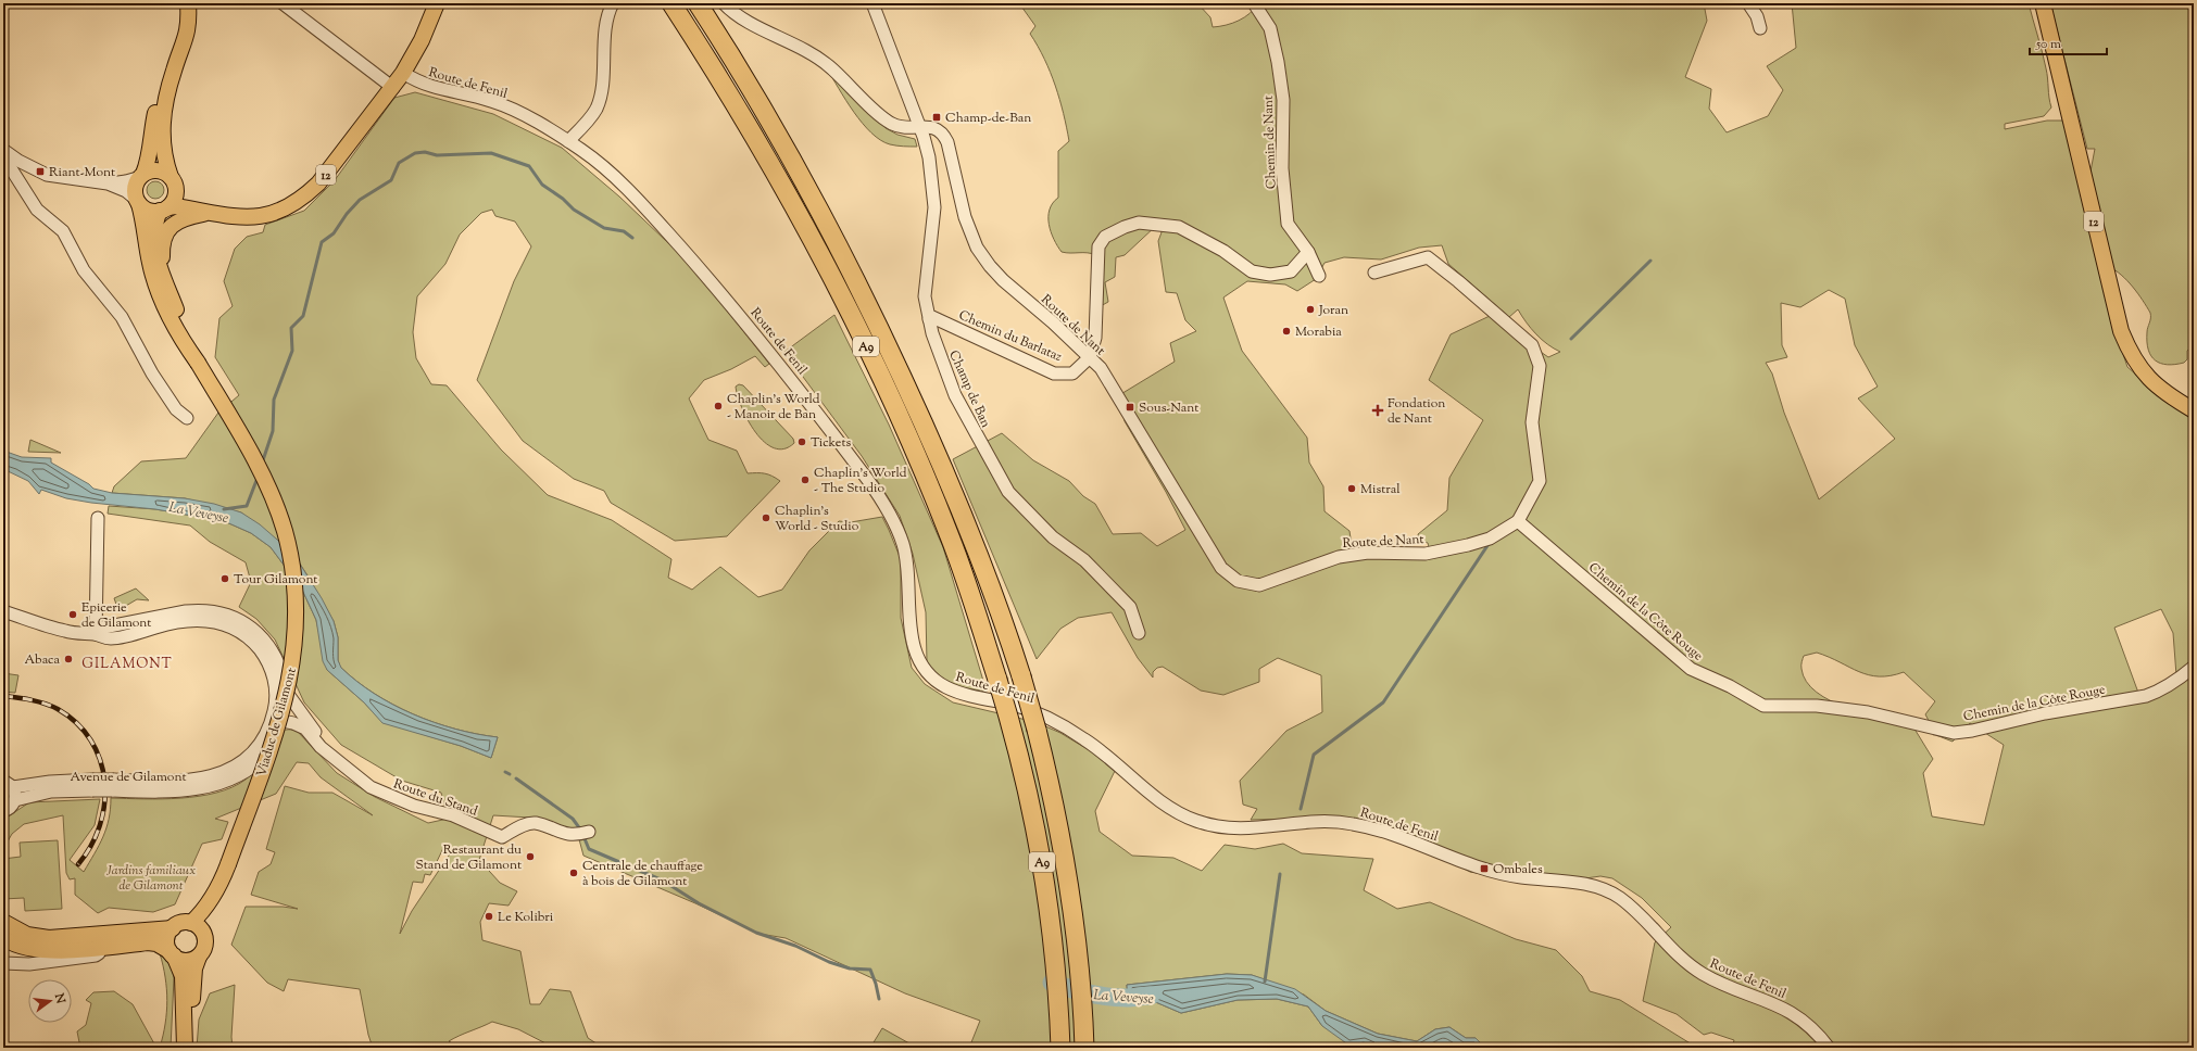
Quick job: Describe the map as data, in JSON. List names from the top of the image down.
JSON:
{
  "streets": {
    "highway": ["A9"],
    "main road": ["12", "Viaduc de Gilamont"],
    "street": [
      "Route de Fenil",
      "Chemin de Nant",
      "Route de Nant",
      "Chemin du Barlataz",
      "Champ de Ban",
      "Chemin de la Côte Rouge",
      "Avenue de Gilamont",
      "Route du Stand"
    ]
  },
  "crossings": [
    ["Route de Fenil", "12"],
    ["12", "Viaduc de Gilamont"],
    ["Route de Nant", "Chemin du Barlataz"],
    ["Route de Nant", "Champ de Ban"],
    ["Route de Nant", "Chemin de la Côte Rouge"],
    ["Chemin du Barlataz", "Champ de Ban"],
    ["Avenue de Gilamont", "Route du Stand"]
  ],
  "districts": ["GILAMONT"],
  "water": ["La Veveyse"],
  "parks": ["Jardins familiaux de Gilamont"],
  "places": {
    "transit": [
      "Champ-de-Ban",
      "Riant-Mont",
      "Sous-Nant",
      "Ombales"
    ],
    "other": [
      "Joran",
      "Morabia",
      "Chaplin's World - Manoir de Ban",
      "Tickets",
      "Chaplin's World - The Studio",
      "Mistral",
      "Chaplin's World - Studio",
      "Tour Gilamont",
      "Epicerie de Gilamont",
      "Abaca",
      "Restaurant du Stand de Gilamont",
      "Centrale de chauffage à bois de Gilamont",
      "Le Kolibri"
    ],
    "health": ["Fondation de Nant"]
  },
  "scale_bar": "50 m",
  "north": "right"
}
